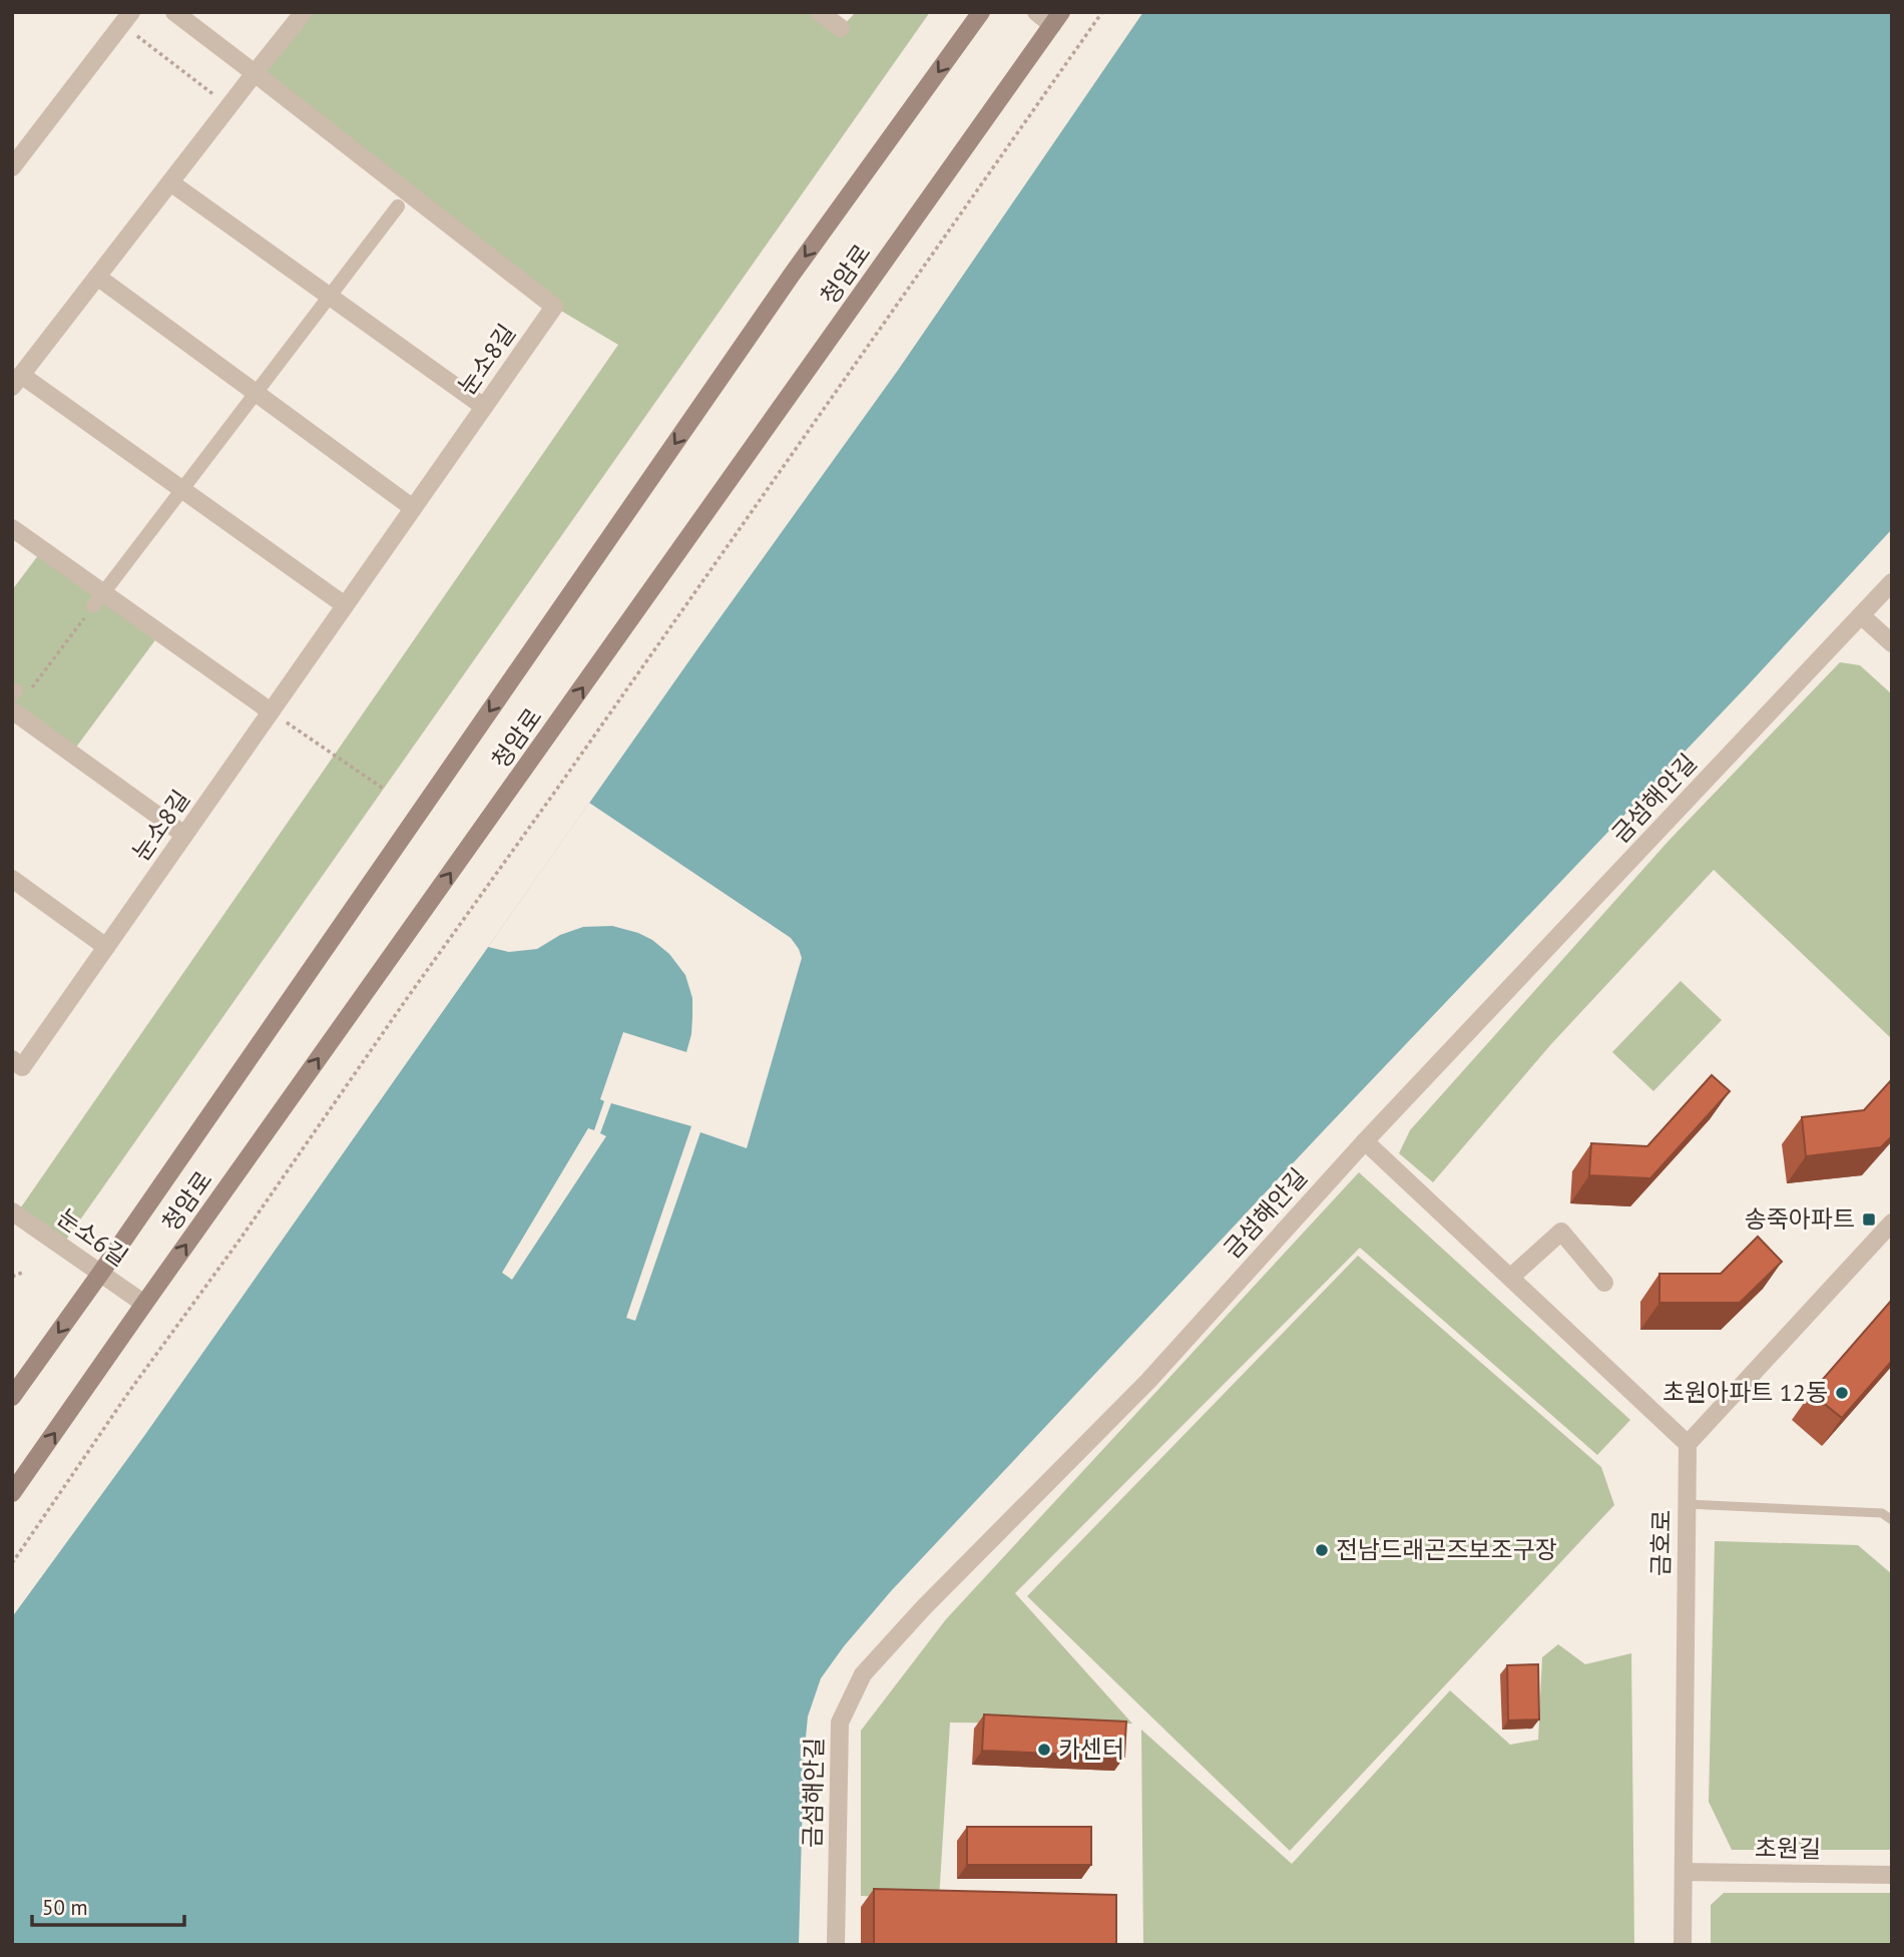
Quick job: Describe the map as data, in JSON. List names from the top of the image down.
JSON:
{
  "streets": {
    "main road": ["청암로"],
    "street": [
      "눈소8길",
      "금섬해안길",
      "눈소6길",
      "금호로",
      "초원길"
    ]
  },
  "crossings": [
    ["청암로", "눈소6길"],
    ["금호로", "초원길"]
  ],
  "places": {
    "transit": ["송죽아파트"],
    "other": ["초원아파트 12동", "전남드래곤즈보조구장", "카센터"]
  },
  "scale_bar": "50 m"
}
